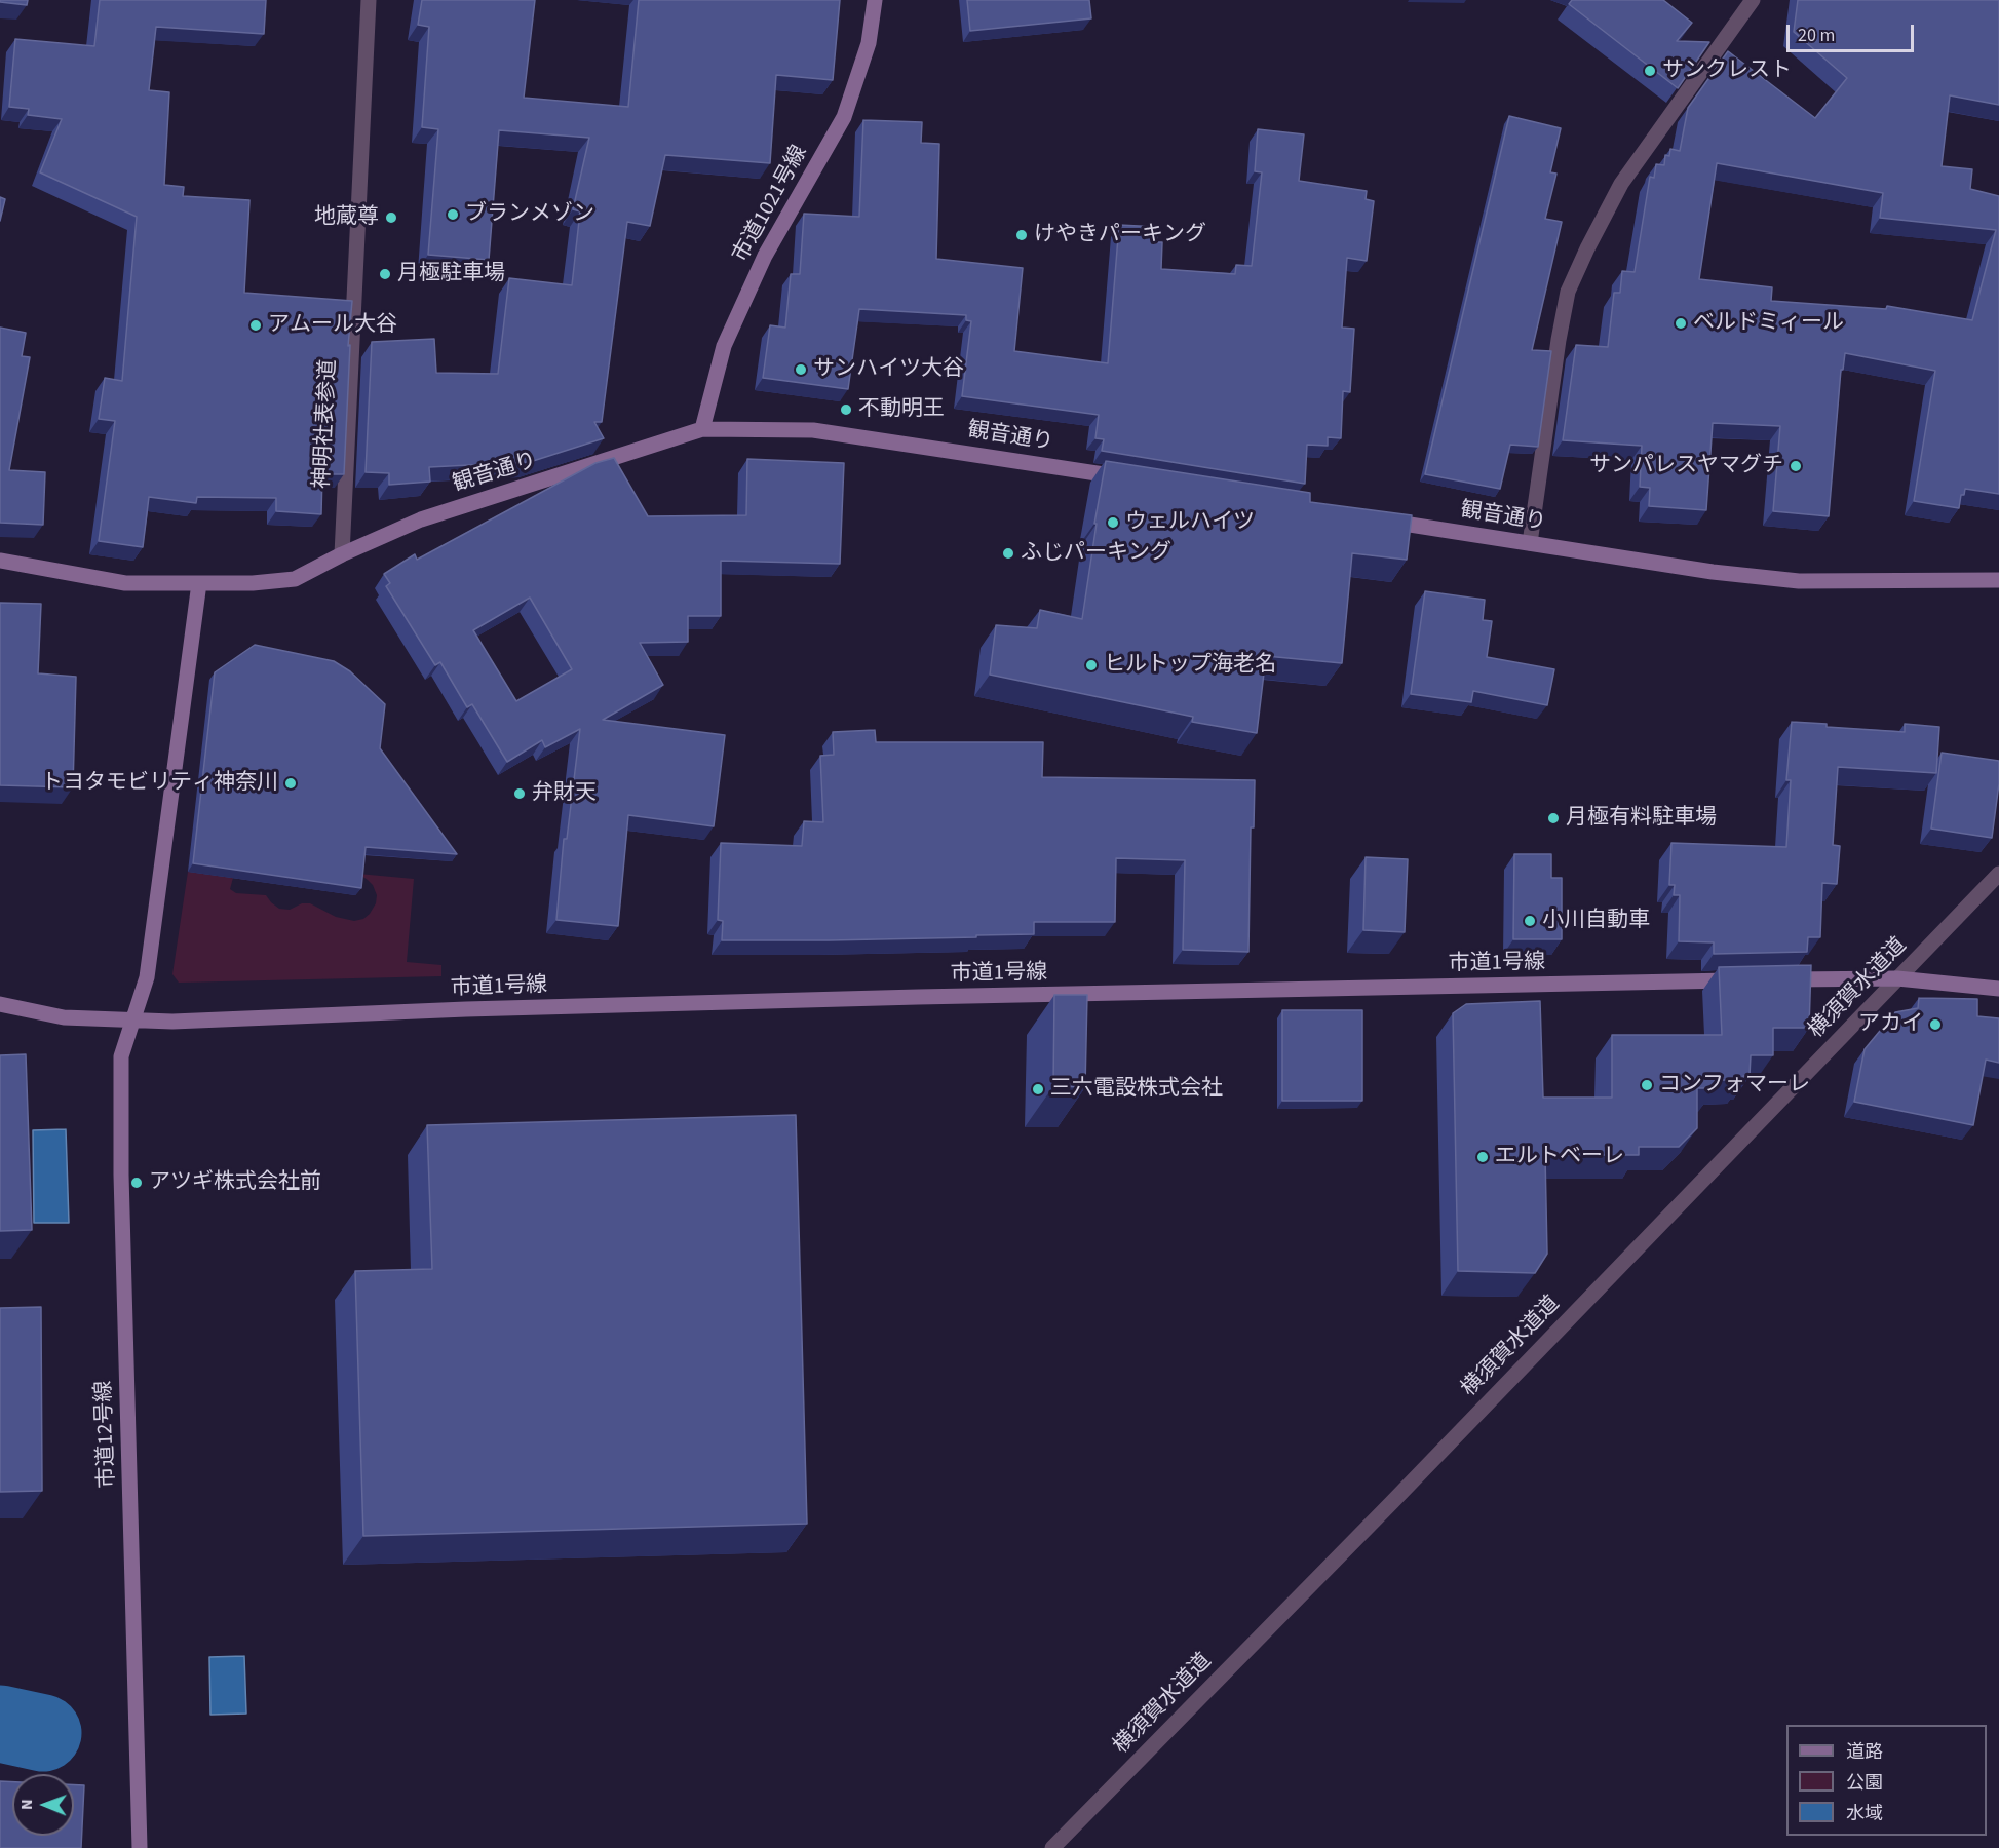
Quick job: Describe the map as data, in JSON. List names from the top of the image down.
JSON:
{
  "streets": {
    "street": [
      "市道1021号線",
      "神明社表参道",
      "観音通り",
      "市道1号線",
      "横須賀水道道",
      "市道12号線"
    ]
  },
  "crossings": [
    ["市道1021号線", "観音通り"],
    ["神明社表参道", "観音通り"],
    ["観音通り", "市道12号線"],
    ["市道1号線", "市道12号線"]
  ],
  "places": [
    "サンクレスト",
    "ブランメゾン",
    "地蔵尊",
    "けやきパーキング",
    "月極駐車場",
    "ベルドミィール",
    "アムール大谷",
    "サンハイツ大谷",
    "不動明王",
    "サンパレスヤマグチ",
    "ウェルハイツ",
    "ふじパーキング",
    "ヒルトップ海老名",
    "トヨタモビリティ神奈川",
    "弁財天",
    "月極有料駐車場",
    "小川自動車",
    "アカイ",
    "コンフォマーレ",
    "三六電設株式会社",
    "エルトベーレ",
    "アツギ株式会社前"
  ],
  "legend": ["道路", "公園", "水域"],
  "scale_bar": "20 m",
  "north": "left"
}
